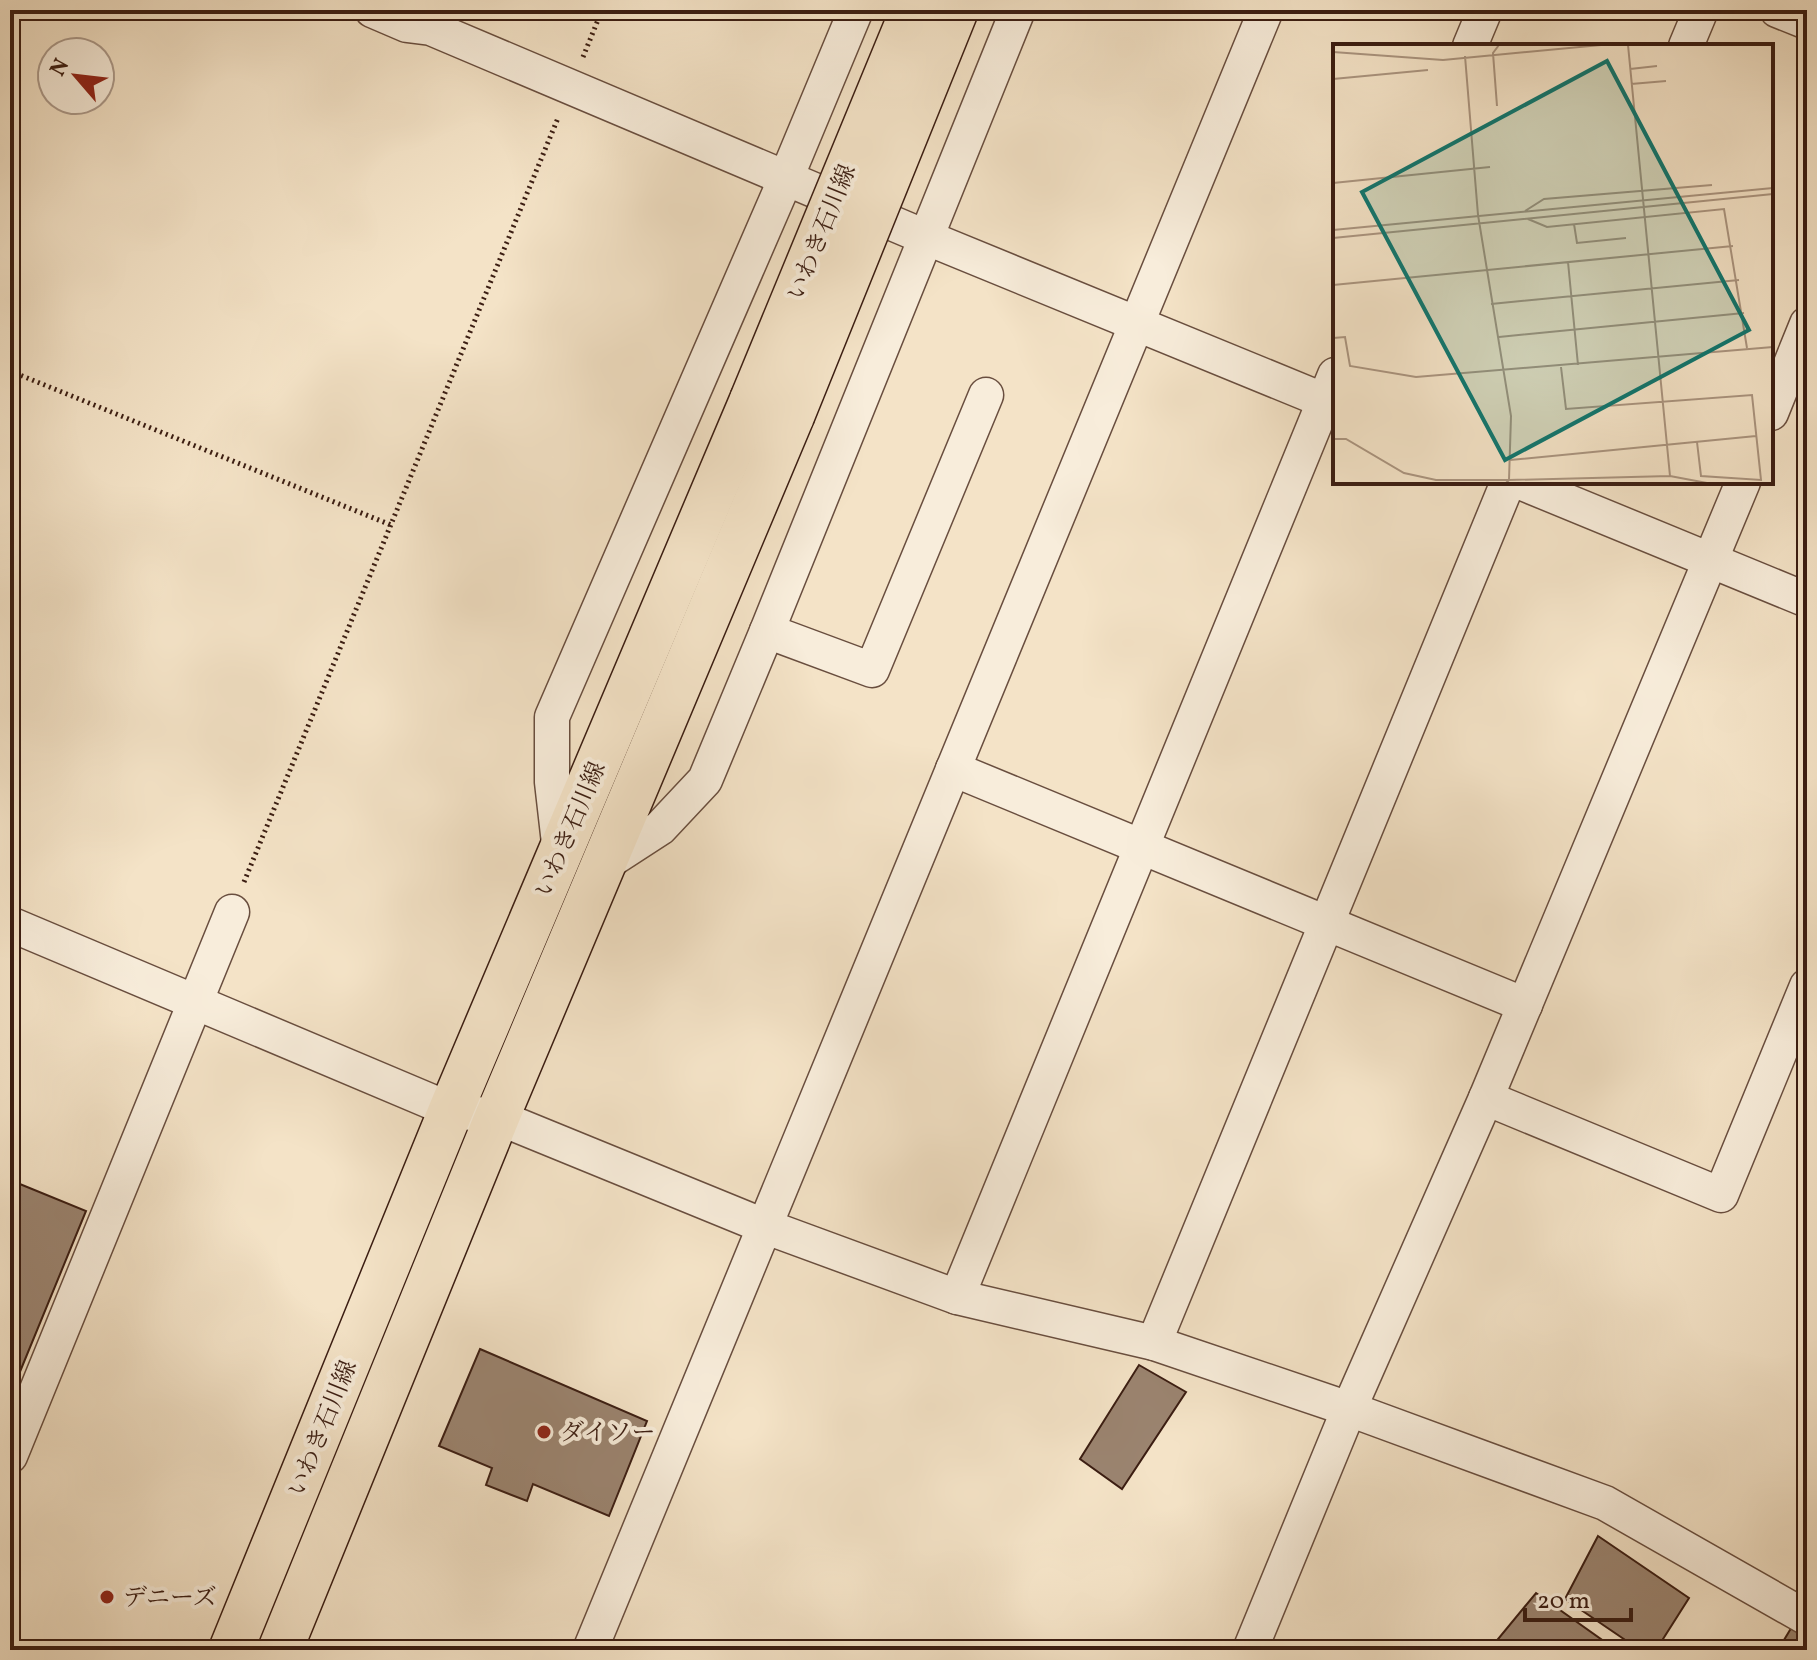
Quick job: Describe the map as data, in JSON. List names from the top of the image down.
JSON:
{
  "streets": {
    "main road": ["いわき石川線"]
  },
  "places": ["ダイソー", "デニーズ"],
  "scale_bar": "20 m",
  "north": "top left"
}
